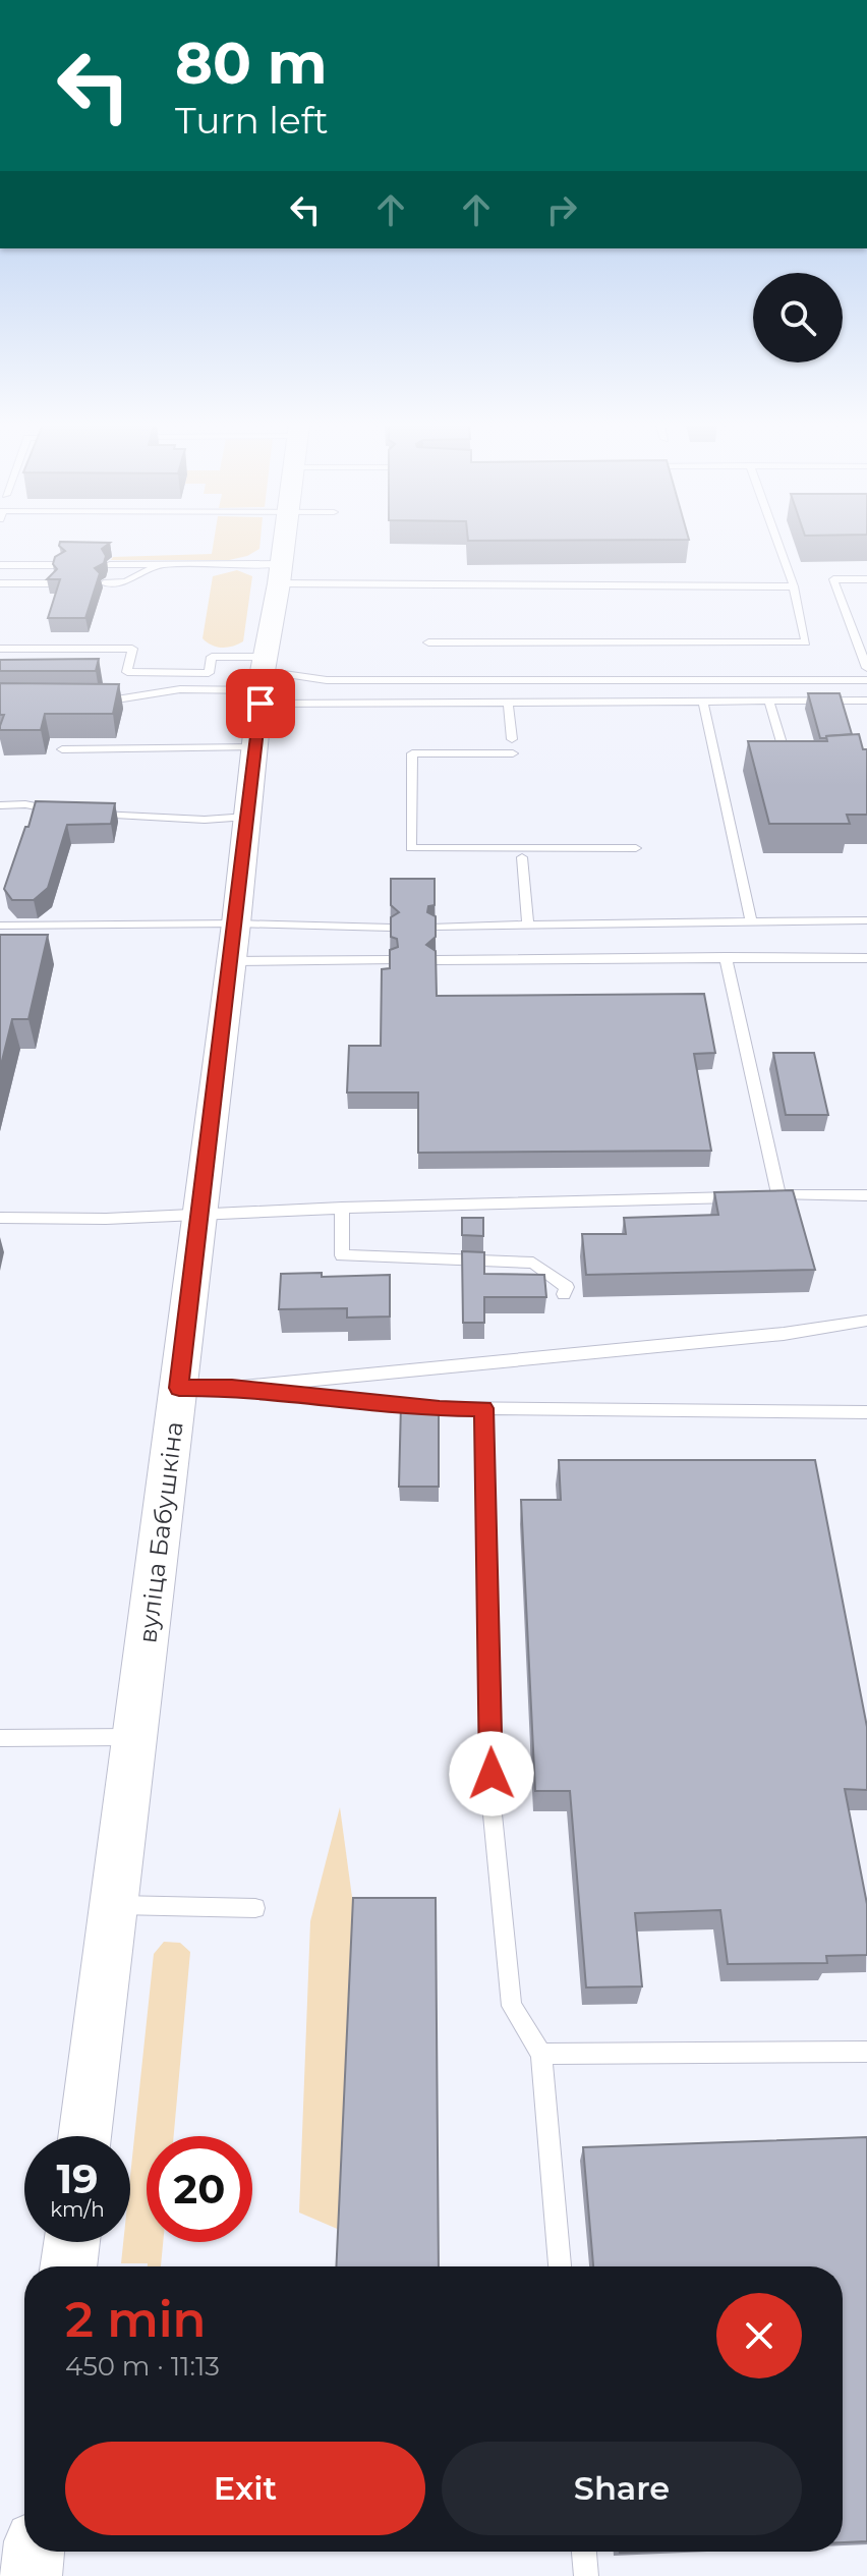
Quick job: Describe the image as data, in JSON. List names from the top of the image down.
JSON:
{
  "streets": {
    "street": ["вуліца Бабушкіна"]
  },
  "page": {
    "turn": ["80 m", "Turn left"],
    "speed": "19 km/h",
    "limit": "20",
    "heading": ["2 min", "450 m · 11:13"],
    "buttons": ["Exit", "Share"]
  }
}
